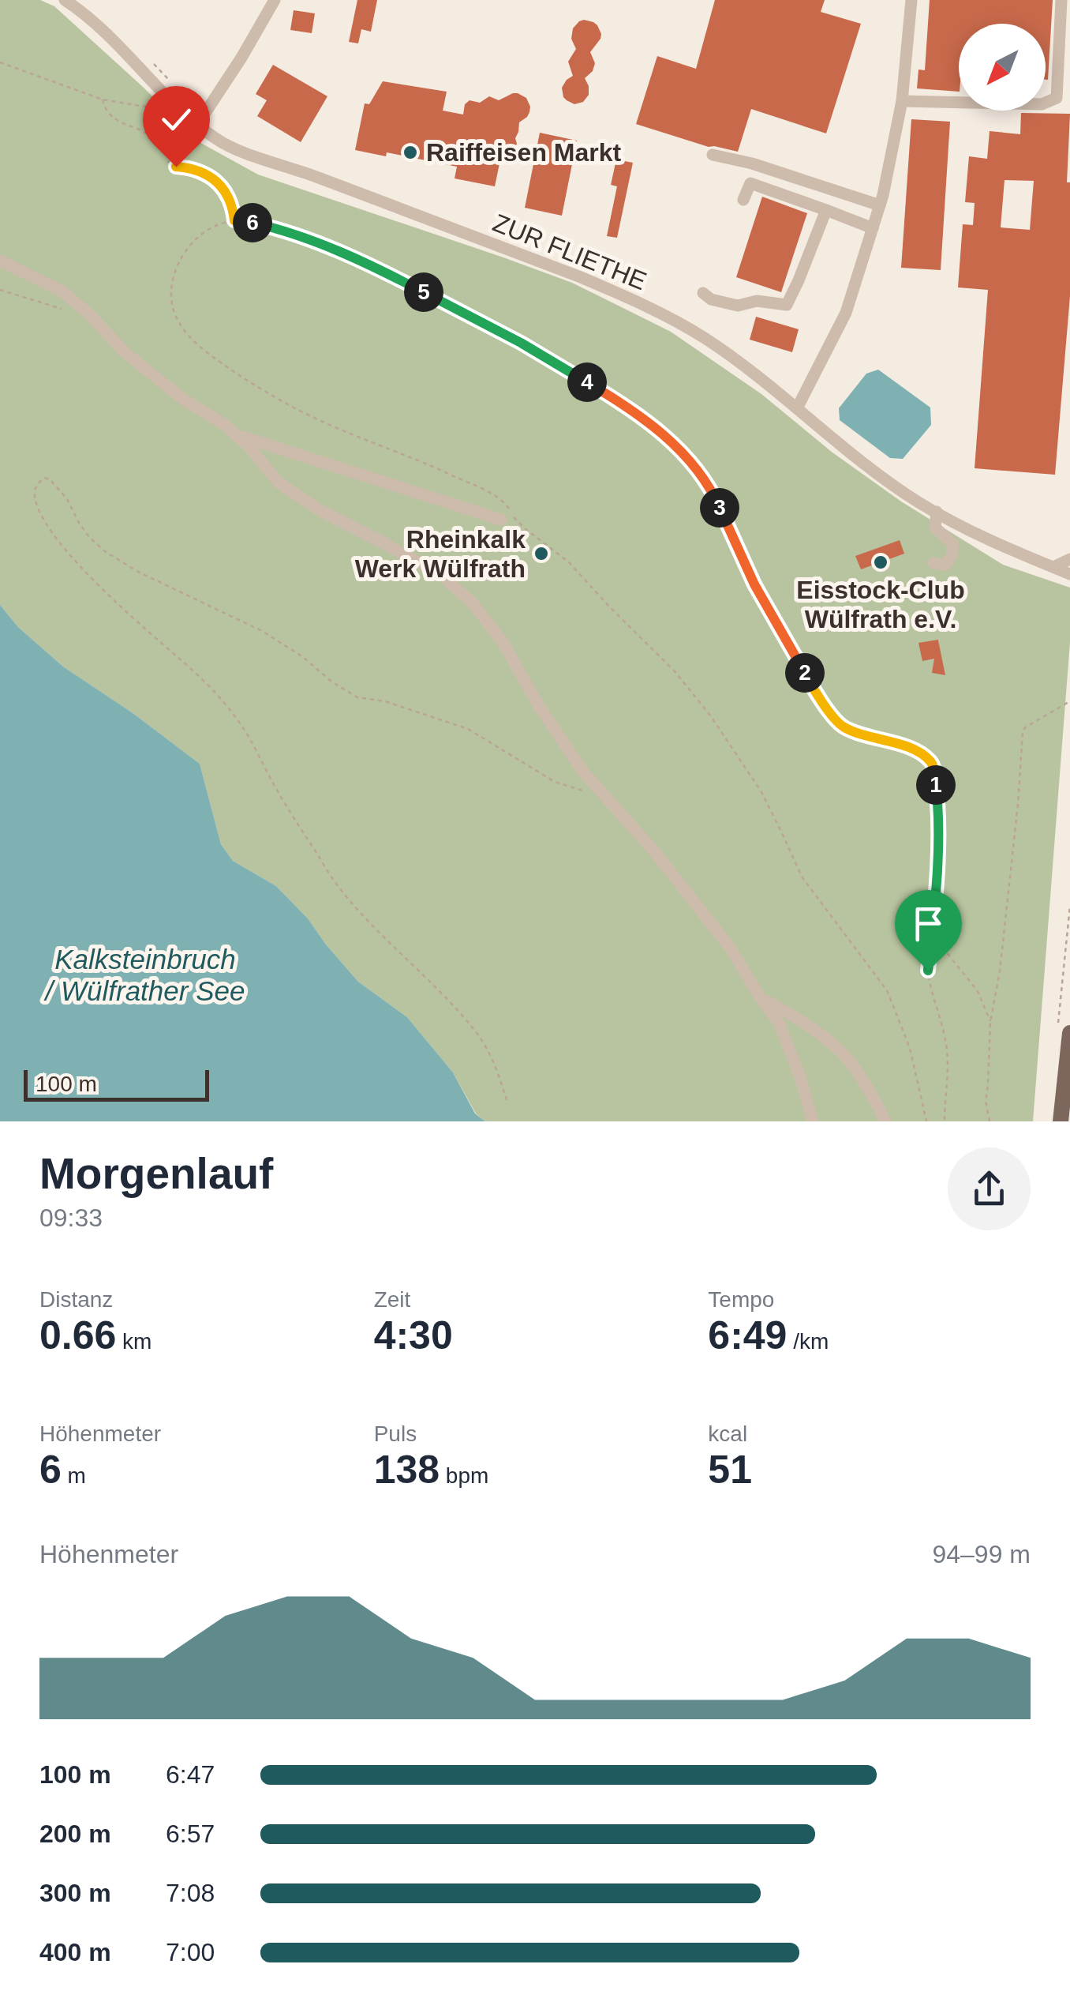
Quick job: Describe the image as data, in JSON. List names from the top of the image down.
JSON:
{
  "streets": {
    "street": ["ZUR FLIETHE"]
  },
  "water": ["Kalksteinbruch / Wülfrather See"],
  "places": ["Raiffeisen Markt", "Rheinkalk Werk Wülfrath", "Eisstock-Club Wülfrath e.V."],
  "scale_bar": "100 m",
  "north": "bottom left",
  "page": {
    "pins": [
      "6",
      "5",
      "4",
      "3",
      "2",
      "1"
    ],
    "scale": "100 m",
    "heading": ["Morgenlauf", "09:33"],
    "stats": [
      ["Distanz", "0.66 km"],
      ["Zeit", "4:30"],
      ["Tempo", "6:49 /km"],
      ["Höhenmeter", "6 m"],
      ["Puls", "138 bpm"],
      ["kcal", "51"]
    ],
    "chart": ["Höhenmeter", "94–99 m"],
    "list": [
      {
        "name": "100 m",
        "note": "6:47"
      },
      {
        "name": "200 m",
        "note": "6:57"
      },
      {
        "name": "300 m",
        "note": "7:08"
      },
      {
        "name": "400 m",
        "note": "7:00"
      }
    ]
  }
}
